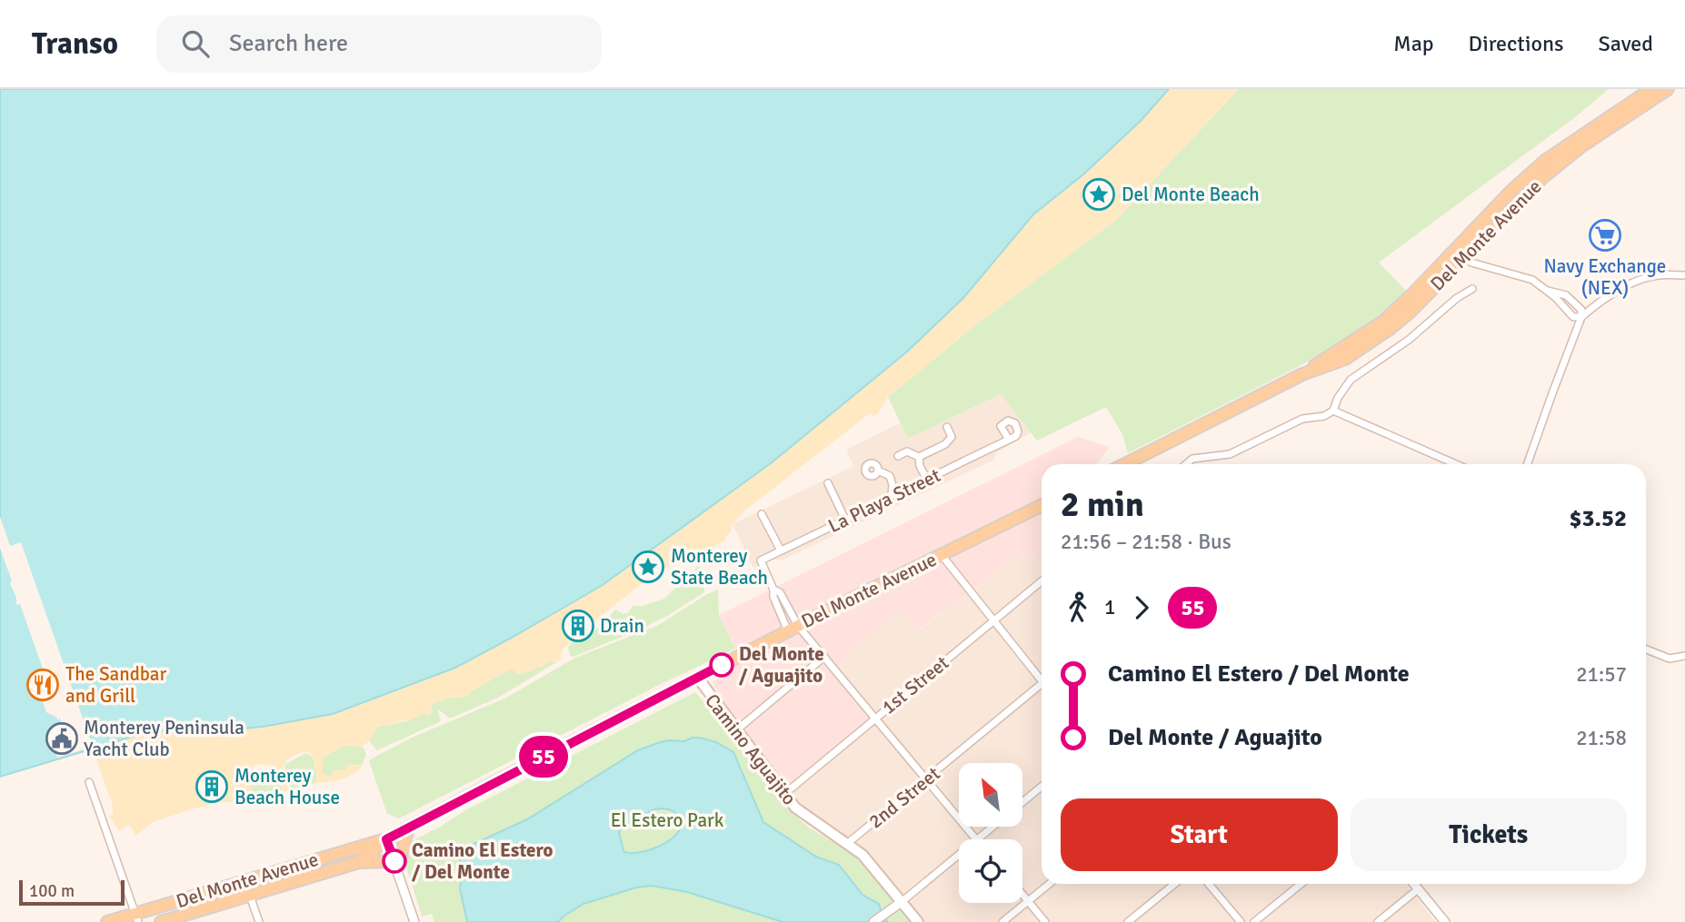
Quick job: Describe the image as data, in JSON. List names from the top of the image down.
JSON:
{
  "streets": {
    "main road": ["Del Monte Avenue", "Camino Aguajito"],
    "street": ["La Playa Street", "1st Street", "2nd Street"]
  },
  "crossings": [
    ["Del Monte Avenue", "Camino Aguajito"],
    ["1st Street", "Camino Aguajito"],
    ["Camino Aguajito", "2nd Street"]
  ],
  "parks": ["El Estero Park"],
  "places": {
    "place": ["Del Monte Beach", "Monterey State Beach"],
    "supermarket": ["Navy Exchange (NEX)"],
    "building": ["Drain", "Monterey Beach House"],
    "other": ["Del Monte / Aguajito", "Camino El Estero / Del Monte"],
    "restaurant": ["The Sandbar and Grill"],
    "public building": ["Monterey Peninsula Yacht Club"]
  },
  "lines": ["bus line 55"],
  "scale_bar": "100 m",
  "north": "top left",
  "page": {
    "header": "Transo",
    "search": "Search here",
    "nav": ["Map", "Directions", "Saved"],
    "on_map": "55",
    "heading": ["2 min", "21:56 – 21:58 · Bus", "$3.52"],
    "legs": ["1", "55"],
    "list": [
      {
        "name": "Camino El Estero / Del Monte",
        "value": "21:57"
      },
      {
        "name": "Del Monte / Aguajito",
        "value": "21:58"
      }
    ],
    "buttons": ["Start", "Tickets"],
    "scale": "100 m"
  }
}
